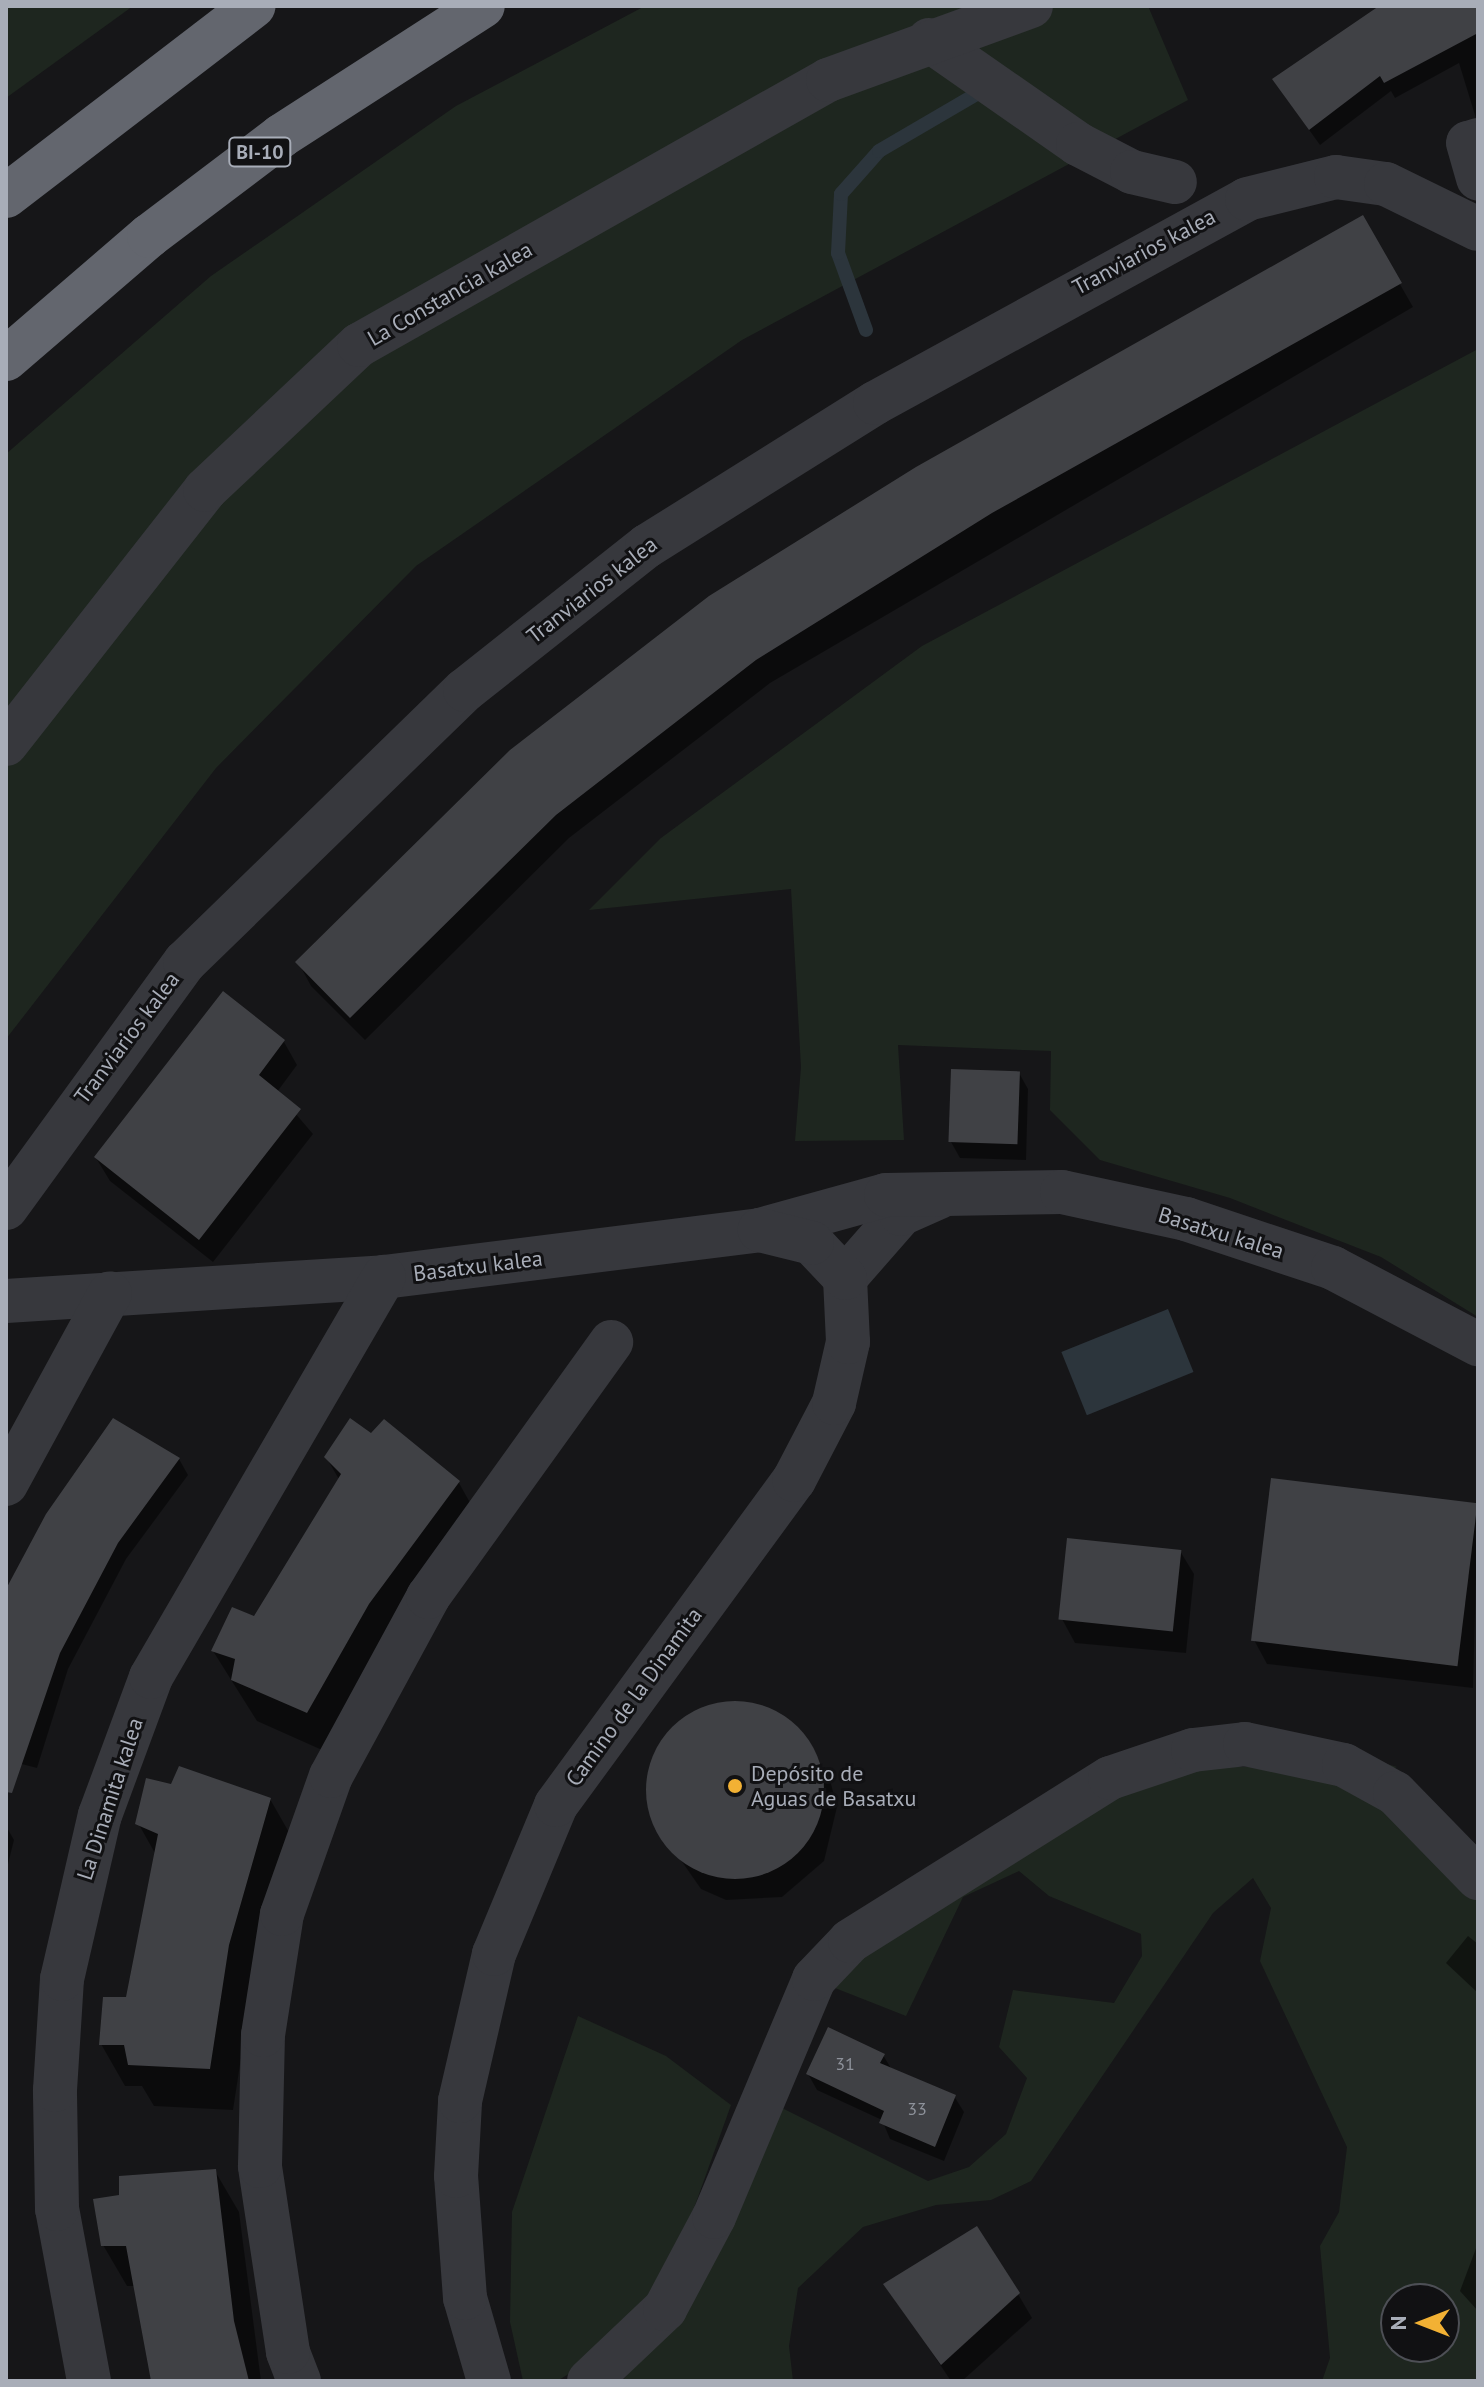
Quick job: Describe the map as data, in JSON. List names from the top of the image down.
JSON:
{
  "streets": {
    "highway": ["BI-10"],
    "street": [
      "Tranviarios kalea",
      "La Constancia kalea",
      "Basatxu kalea",
      "Camino de la Dinamita",
      "La Dinamita kalea"
    ]
  },
  "crossings": [
    ["Basatxu kalea", "Camino de la Dinamita"],
    ["Basatxu kalea", "La Dinamita kalea"]
  ],
  "places": ["Depósito de Aguas de Basatxu"],
  "house_numbers": ["31", "33"],
  "north": "left"
}
